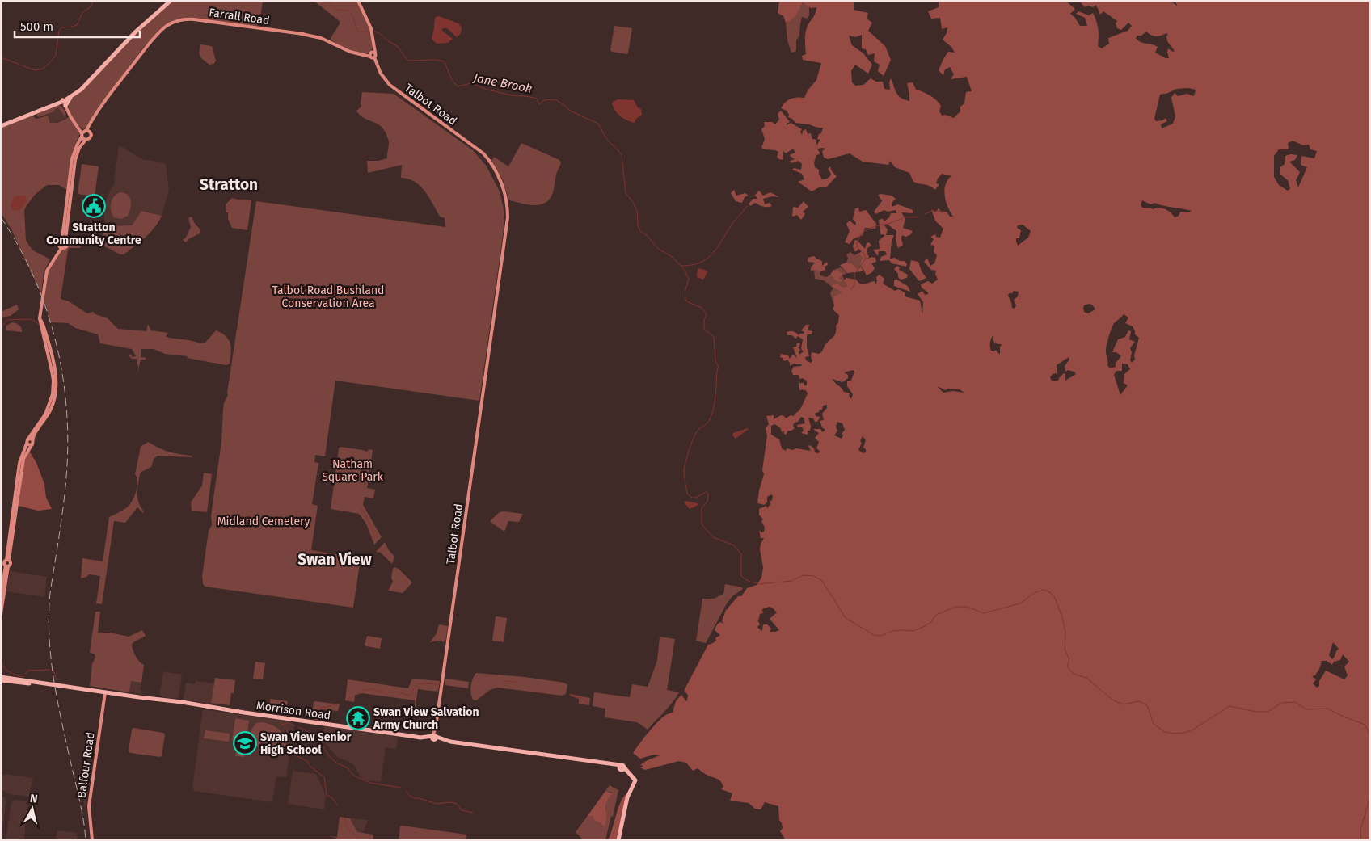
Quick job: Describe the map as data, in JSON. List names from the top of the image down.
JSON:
{
  "streets": {
    "main road": [
      "Farrall Road",
      "Talbot Road",
      "Morrison Road",
      "Balfour Road"
    ]
  },
  "crossings": [
    ["Farrall Road", "Talbot Road"],
    ["Talbot Road", "Morrison Road"],
    ["Morrison Road", "Balfour Road"]
  ],
  "districts": ["Stratton", "Swan View"],
  "water": ["Jane Brook"],
  "parks": ["Talbot Road Bushland Conservation Area", "Natham Square Park", "Midland Cemetery"],
  "places": {
    "public building": ["Stratton Community Centre"],
    "temple": ["Swan View Salvation Army Church"],
    "school or university": ["Swan View Senior High School"]
  },
  "scale_bar": "500 m",
  "north": "top"
}
